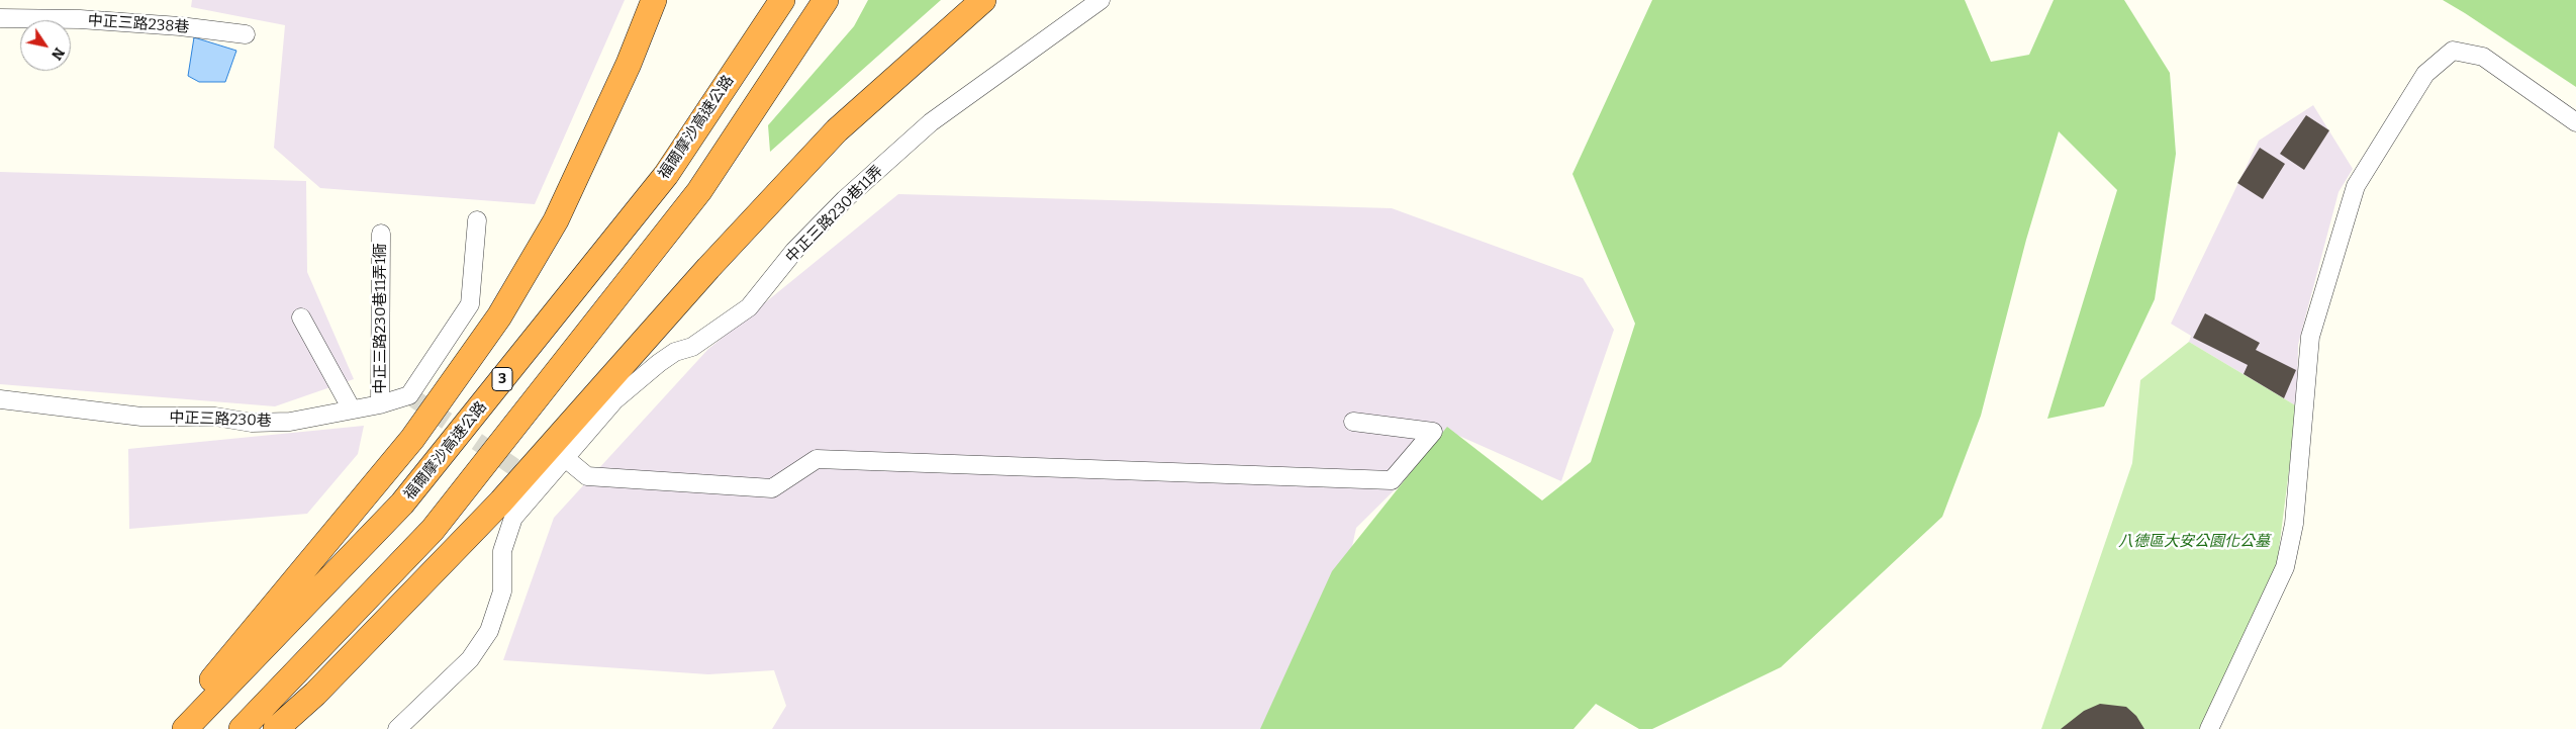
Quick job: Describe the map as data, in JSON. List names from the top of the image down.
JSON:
{
  "streets": {
    "highway": ["福爾摩沙高速公路", "3"],
    "lane": [
      "中正三路238巷",
      "中正三路230巷11弄",
      "中正三路230巷11弄1衕",
      "中正三路230巷"
    ]
  },
  "crossings": [
    ["中正三路230巷11弄1衕", "中正三路230巷"]
  ],
  "parks": ["八德區大安公園化公墓"],
  "north": "bottom right"
}
